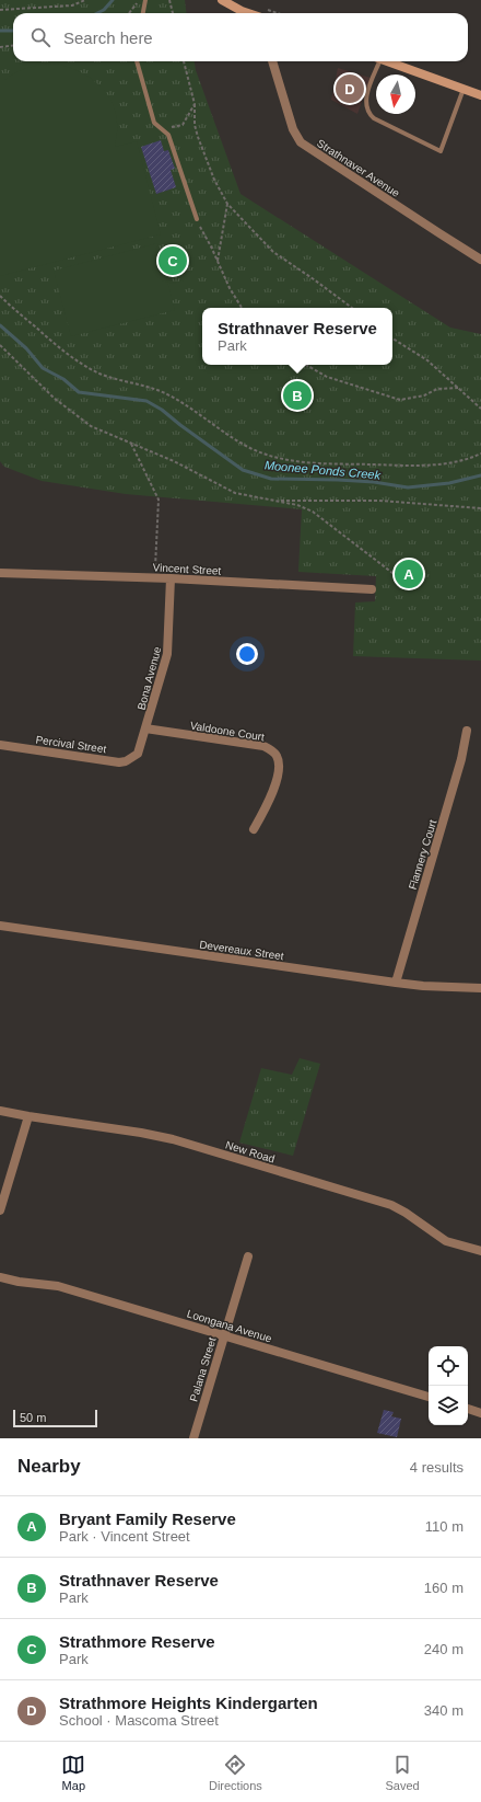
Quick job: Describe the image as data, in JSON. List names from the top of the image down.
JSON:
{
  "streets": {
    "street": [
      "Strathnaver Avenue",
      "Vincent Street",
      "Bona Avenue",
      "Valdoone Court",
      "Percival Street",
      "Flannery Court",
      "Devereaux Street",
      "New Road",
      "Loongana Avenue",
      "Palana Street"
    ]
  },
  "crossings": [
    ["Vincent Street", "Bona Avenue"],
    ["Bona Avenue", "Valdoone Court"],
    ["Bona Avenue", "Percival Street"],
    ["Flannery Court", "Devereaux Street"],
    ["Loongana Avenue", "Palana Street"]
  ],
  "water": ["Moonee Ponds Creek"],
  "scale_bar": "50 m",
  "north": "bottom",
  "page": {
    "search": "Search here",
    "pins": [
      "D",
      "C",
      "B",
      "A"
    ],
    "popup": ["Strathnaver Reserve", "Park"],
    "scale": "50 m",
    "heading": ["Nearby", "4 results"],
    "list": [
      {
        "mark": "A",
        "name": "Bryant Family Reserve",
        "note": "Park · Vincent Street",
        "value": "110 m"
      },
      {
        "mark": "B",
        "name": "Strathnaver Reserve",
        "note": "Park",
        "value": "160 m"
      },
      {
        "mark": "C",
        "name": "Strathmore Reserve",
        "note": "Park",
        "value": "240 m"
      },
      {
        "mark": "D",
        "name": "Strathmore Heights Kindergarten",
        "note": "School · Mascoma Street",
        "value": "340 m"
      }
    ],
    "nav": ["Map", "Directions", "Saved"]
  }
}
